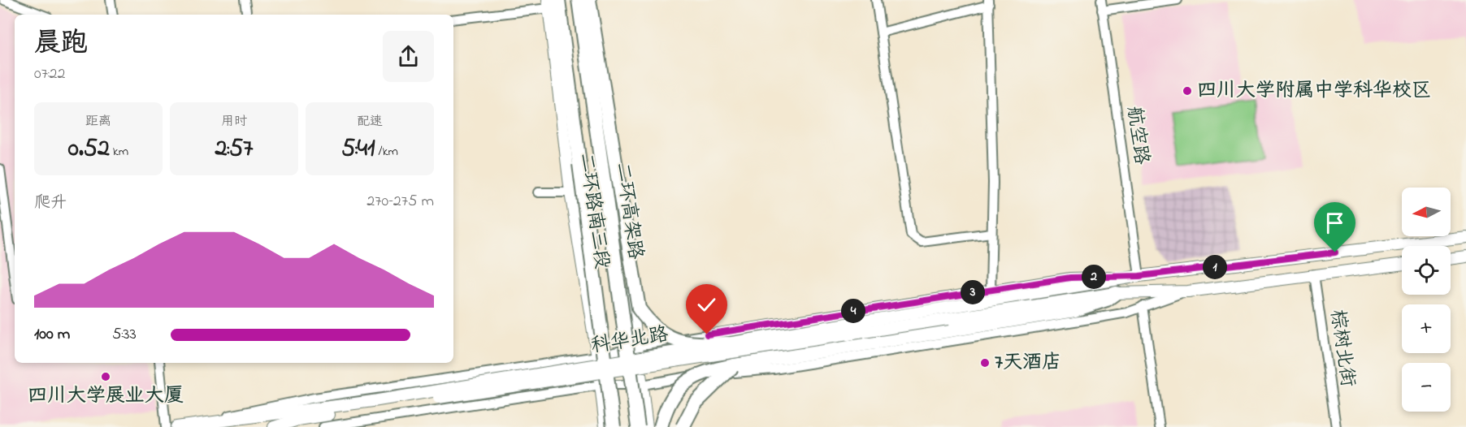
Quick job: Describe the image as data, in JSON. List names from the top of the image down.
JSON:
{
  "streets": {
    "highway": ["二环高架路"],
    "main road": ["二环路南三段", "科华北路"],
    "street": ["航空路", "棕树北街"]
  },
  "crossings": [
    ["航空路", "科华北路"],
    ["科华北路", "棕树北街"]
  ],
  "places": ["四川大学附属中学科华校区", "7天酒店", "四川大学展业大厦"],
  "north": "left",
  "page": {
    "heading": ["晨跑", "07:22"],
    "stats": [
      ["距离", "0.52 km"],
      ["用时", "2:57"],
      ["配速", "5:41 /km"]
    ],
    "chart": ["爬升", "270–275 m"],
    "map_buttons": ["+", "−"],
    "pins": [
      "1",
      "2",
      "3",
      "4"
    ],
    "list": [
      {
        "name": "100 m",
        "note": "5:33"
      }
    ]
  }
}
